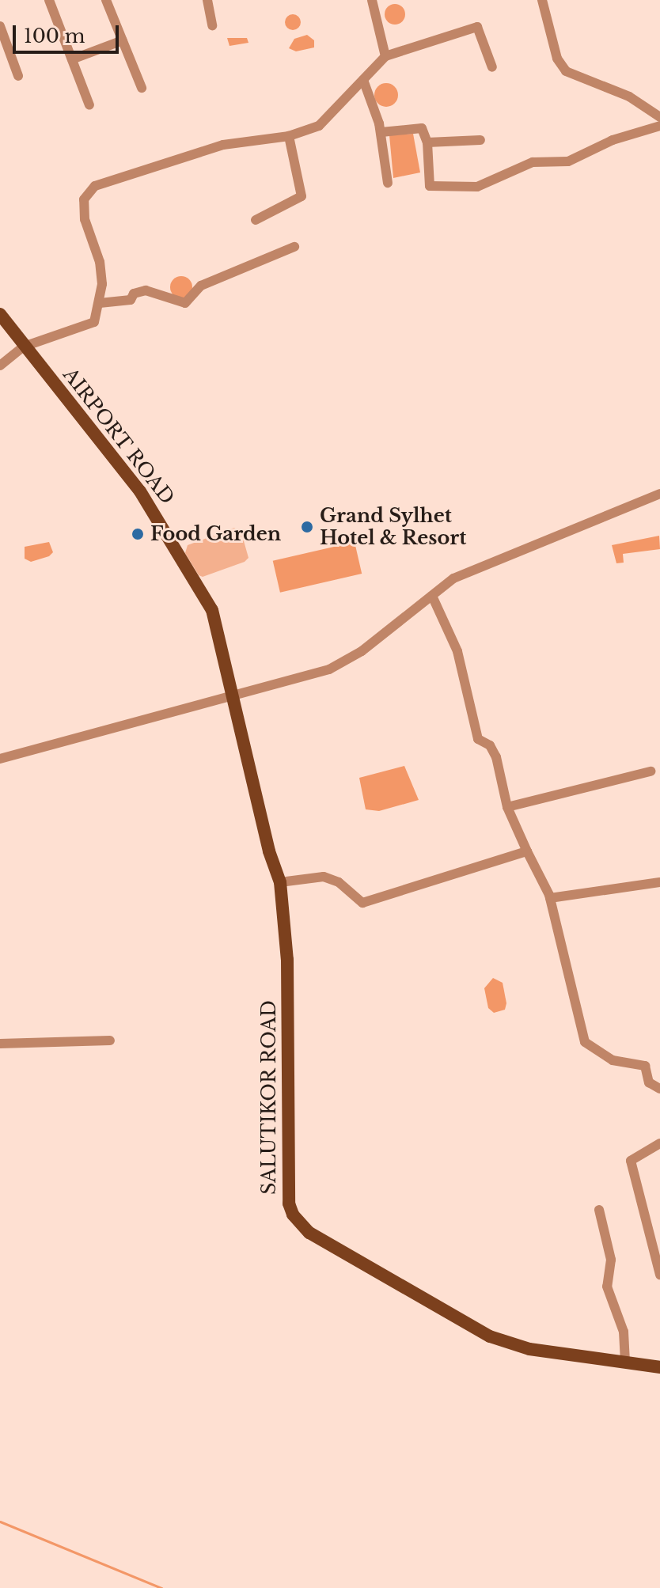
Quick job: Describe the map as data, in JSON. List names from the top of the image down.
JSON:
{
  "streets": {
    "main road": ["AIRPORT ROAD", "SALUTIKOR ROAD"]
  },
  "crossings": [
    ["AIRPORT ROAD", "SALUTIKOR ROAD"]
  ],
  "places": ["Grand Sylhet Hotel & Resort", "Food Garden"],
  "scale_bar": "100 m"
}
